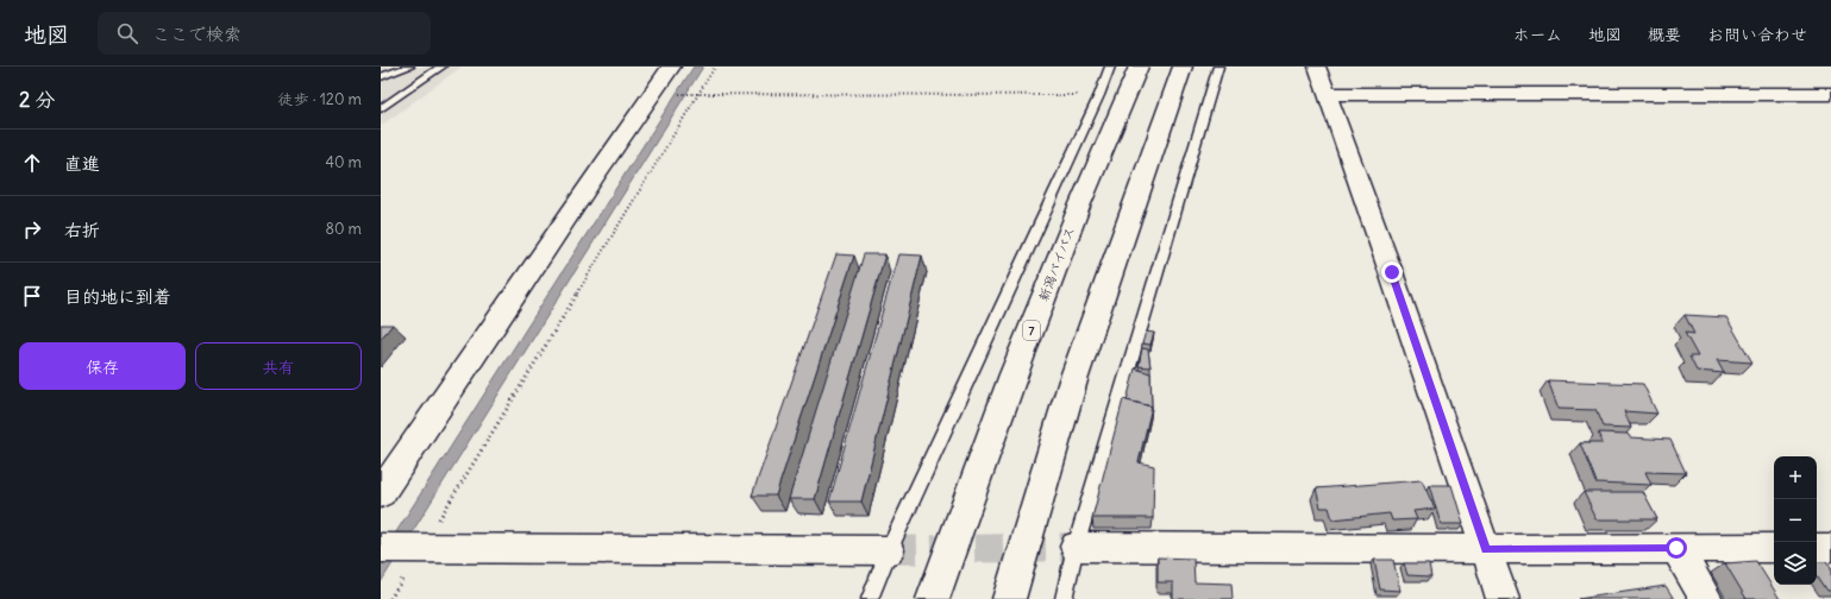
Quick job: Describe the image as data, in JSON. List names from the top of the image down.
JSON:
{
  "streets": {
    "main road": ["新潟バイパス", "7"]
  },
  "page": {
    "header": "地図",
    "search": "ここで検索",
    "nav": [
      "ホーム",
      "地図",
      "概要",
      "お問い合わせ"
    ],
    "heading": ["2 分", "徒歩 · 120 m"],
    "list": [
      ["直進", "40 m"],
      ["右折", "80 m"],
      "目的地に到着"
    ],
    "buttons": ["保存", "共有"],
    "map_buttons": ["+", "−"]
  }
}
